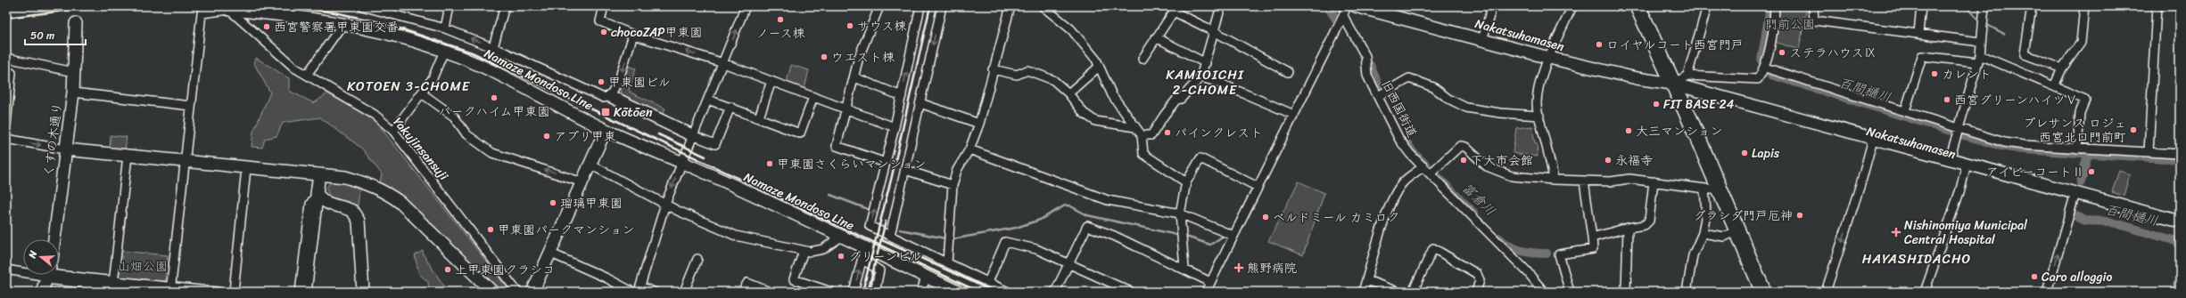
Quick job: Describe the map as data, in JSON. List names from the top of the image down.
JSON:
{
  "streets": {
    "street": [
      "Nakatsuhamasen",
      "Namaze Mondoso Line",
      "旧西国街道",
      "くすの木通り",
      "Yakujinsansuji"
    ]
  },
  "crossings": [
    ["Namaze Mondoso Line", "Yakujinsansuji"]
  ],
  "districts": ["KAMIOICHI 2-CHOME", "KOTOEN 3-CHOME", "HAYASHIDACHO"],
  "water": ["百間樋川", "富倉川"],
  "parks": ["門前公園", "山畑公園"],
  "places": {
    "other": [
      "ノース棟",
      "サウス棟",
      "西宮警察署甲東園交番",
      "chocoZAP甲東園",
      "ロイヤルコート西宮門戸",
      "ステラハウスⅨ",
      "ウエスト棟",
      "カレント",
      "甲東園ビル",
      "パークハイム甲東園",
      "西宮グリーンハイツⅤ",
      "FIT BASE 24",
      "プレサンス ロジェ 西宮北口門前町",
      "大三マンション",
      "パインクレスト",
      "アプリ甲東",
      "Lapis",
      "下大市会館",
      "永福寺",
      "甲東園さくらいマンション",
      "アイビーコートⅡ",
      "瑠璃甲東園",
      "グランダ門戸厄神",
      "ベルドミール カミロク",
      "甲東園パークマンション",
      "グリーンビル",
      "上甲東園クラシコ",
      "Caro alloggio"
    ],
    "transit": ["Kōtōen"],
    "health": ["Nishinomiya Municipal Central Hospital", "熊野病院"]
  },
  "scale_bar": "50 m",
  "north": "left"
}
